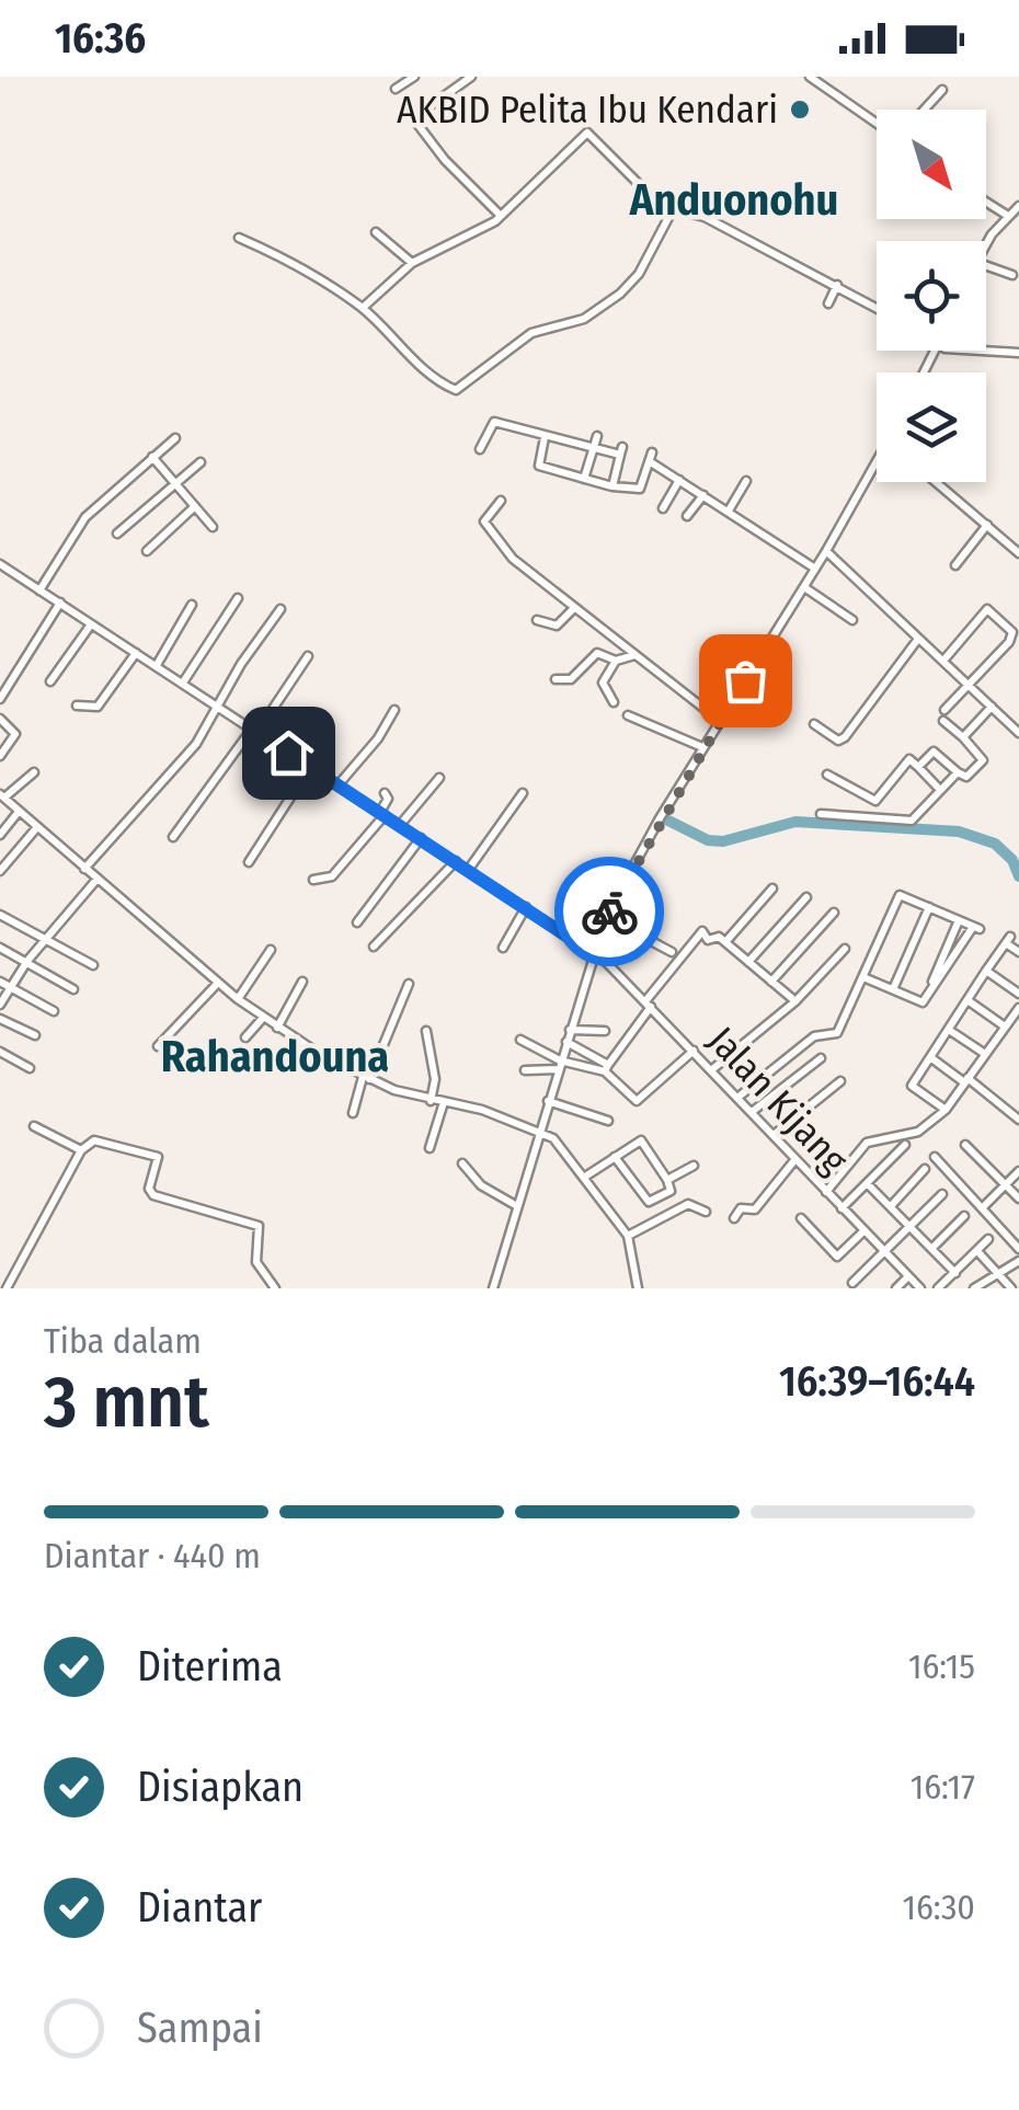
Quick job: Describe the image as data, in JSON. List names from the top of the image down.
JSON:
{
  "streets": {
    "street": ["Jalan Kijang"]
  },
  "districts": ["Anduonohu", "Rahandouna"],
  "places": ["AKBID Pelita Ibu Kendari"],
  "north": "bottom right",
  "page": {
    "status": "16:36",
    "heading": ["3 mnt", "Tiba dalam", "16:39–16:44"],
    "bar": "Diantar · 440 m",
    "list": [
      ["Diterima", "16:15"],
      ["Disiapkan", "16:17"],
      ["Diantar", "16:30"],
      "Sampai"
    ]
  }
}
